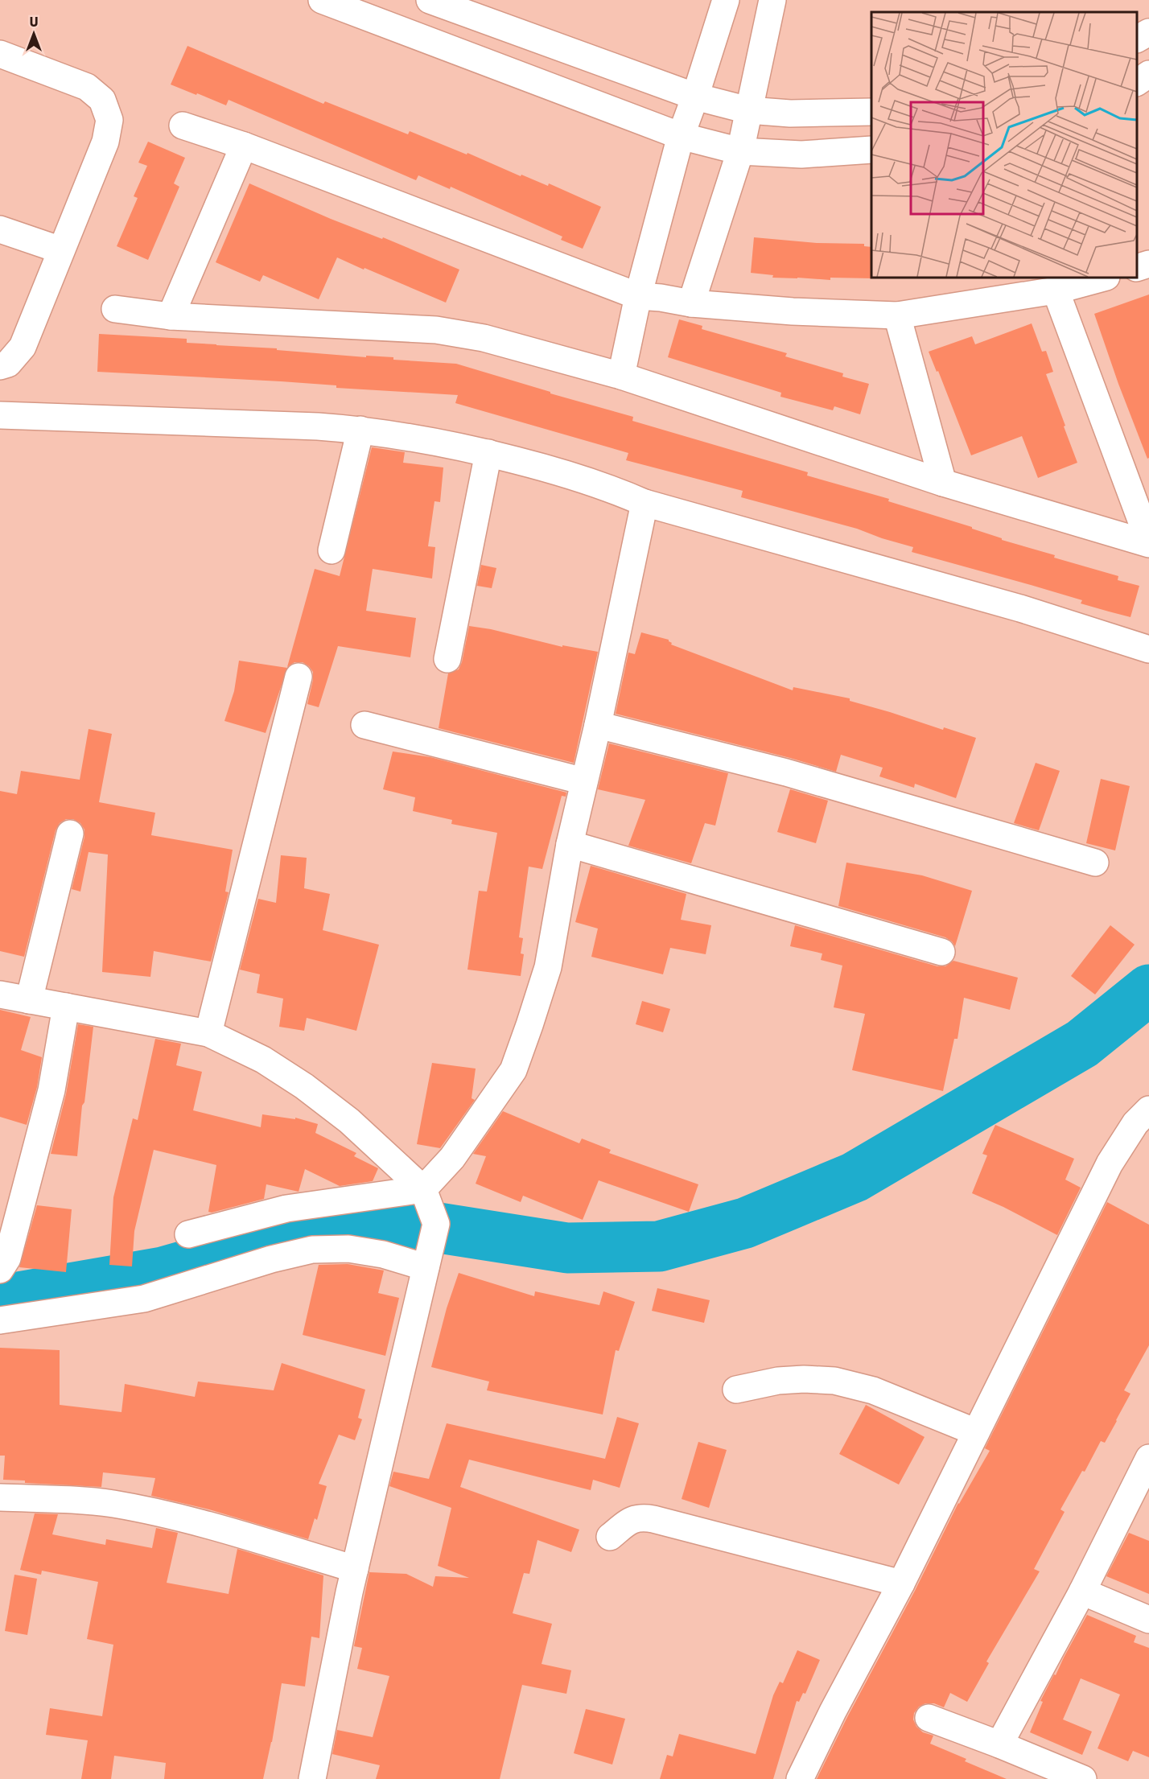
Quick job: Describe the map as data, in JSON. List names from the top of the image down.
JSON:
{
  "north": "top"
}
